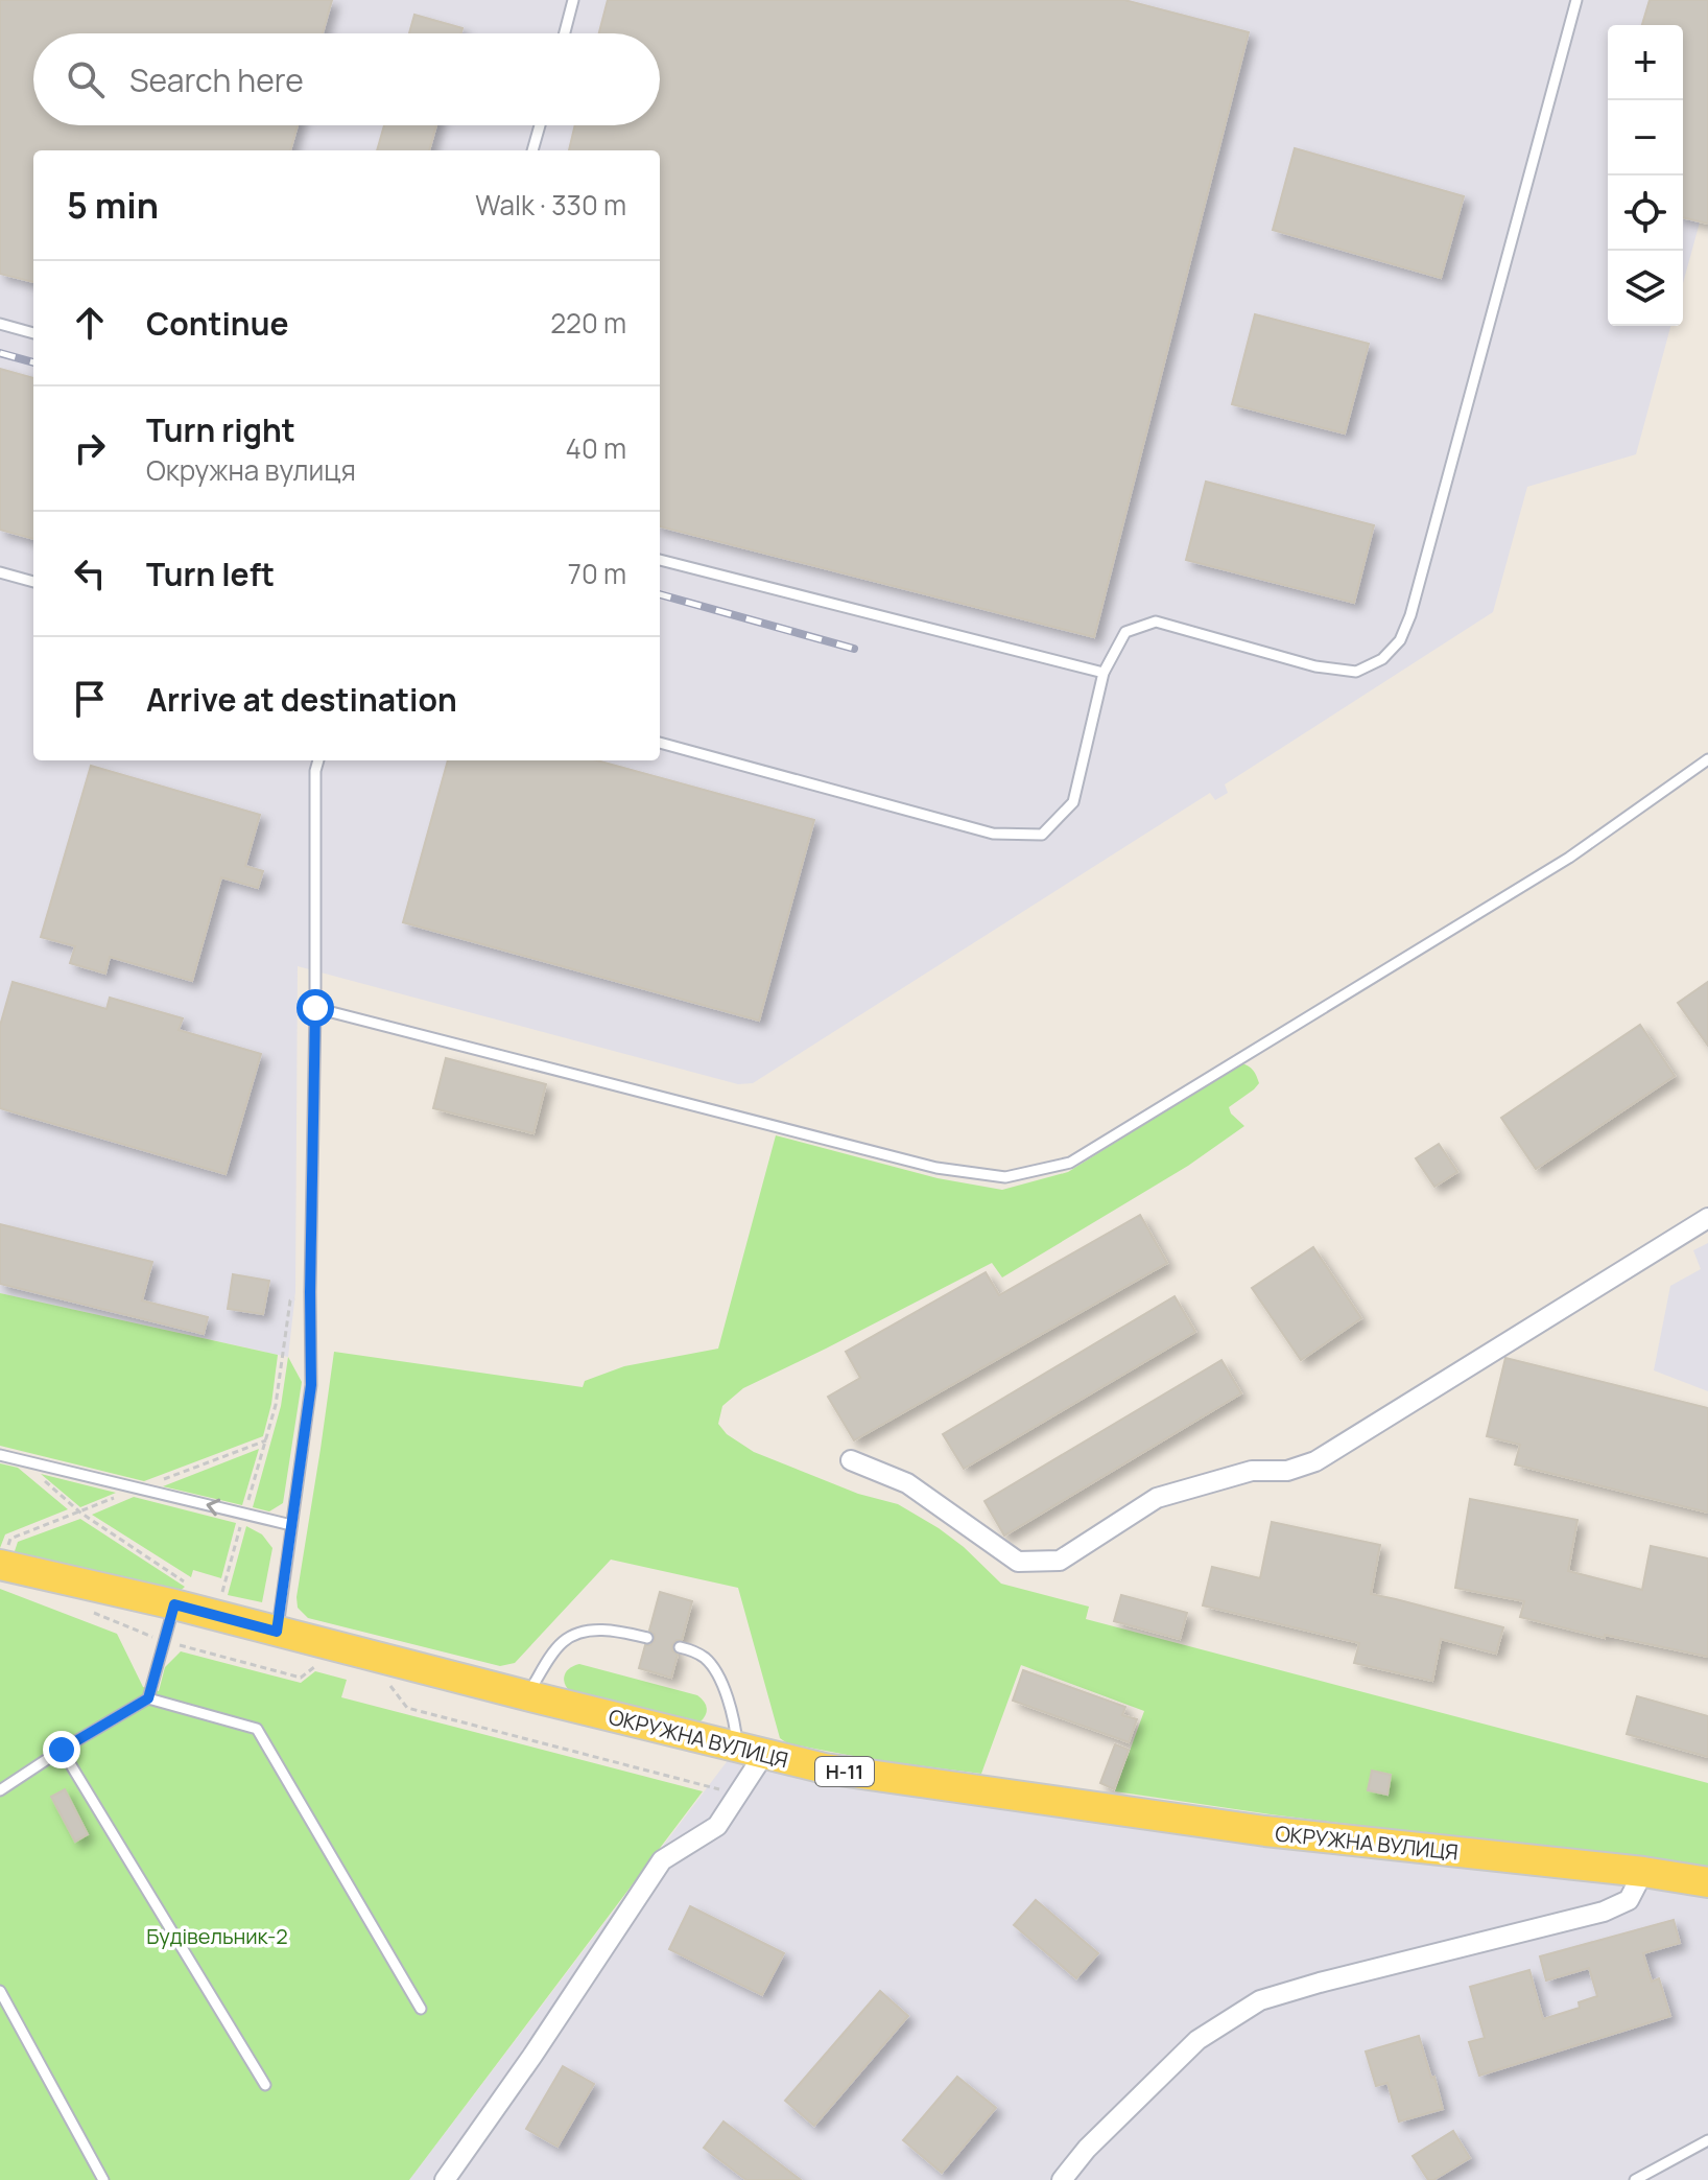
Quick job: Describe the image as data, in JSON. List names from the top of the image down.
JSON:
{
  "streets": {
    "main road": ["ОКРУЖНА ВУЛИЦЯ", "Н-11"]
  },
  "parks": ["Будівельник-2"],
  "page": {
    "map_buttons": ["+", "−"],
    "search": "Search here",
    "heading": ["5 min", "Walk · 330 m"],
    "list": [
      ["Continue", "220 m"],
      ["Turn right", "Окружна вулиця", "40 m"],
      ["Turn left", "70 m"],
      "Arrive at destination"
    ]
  }
}
